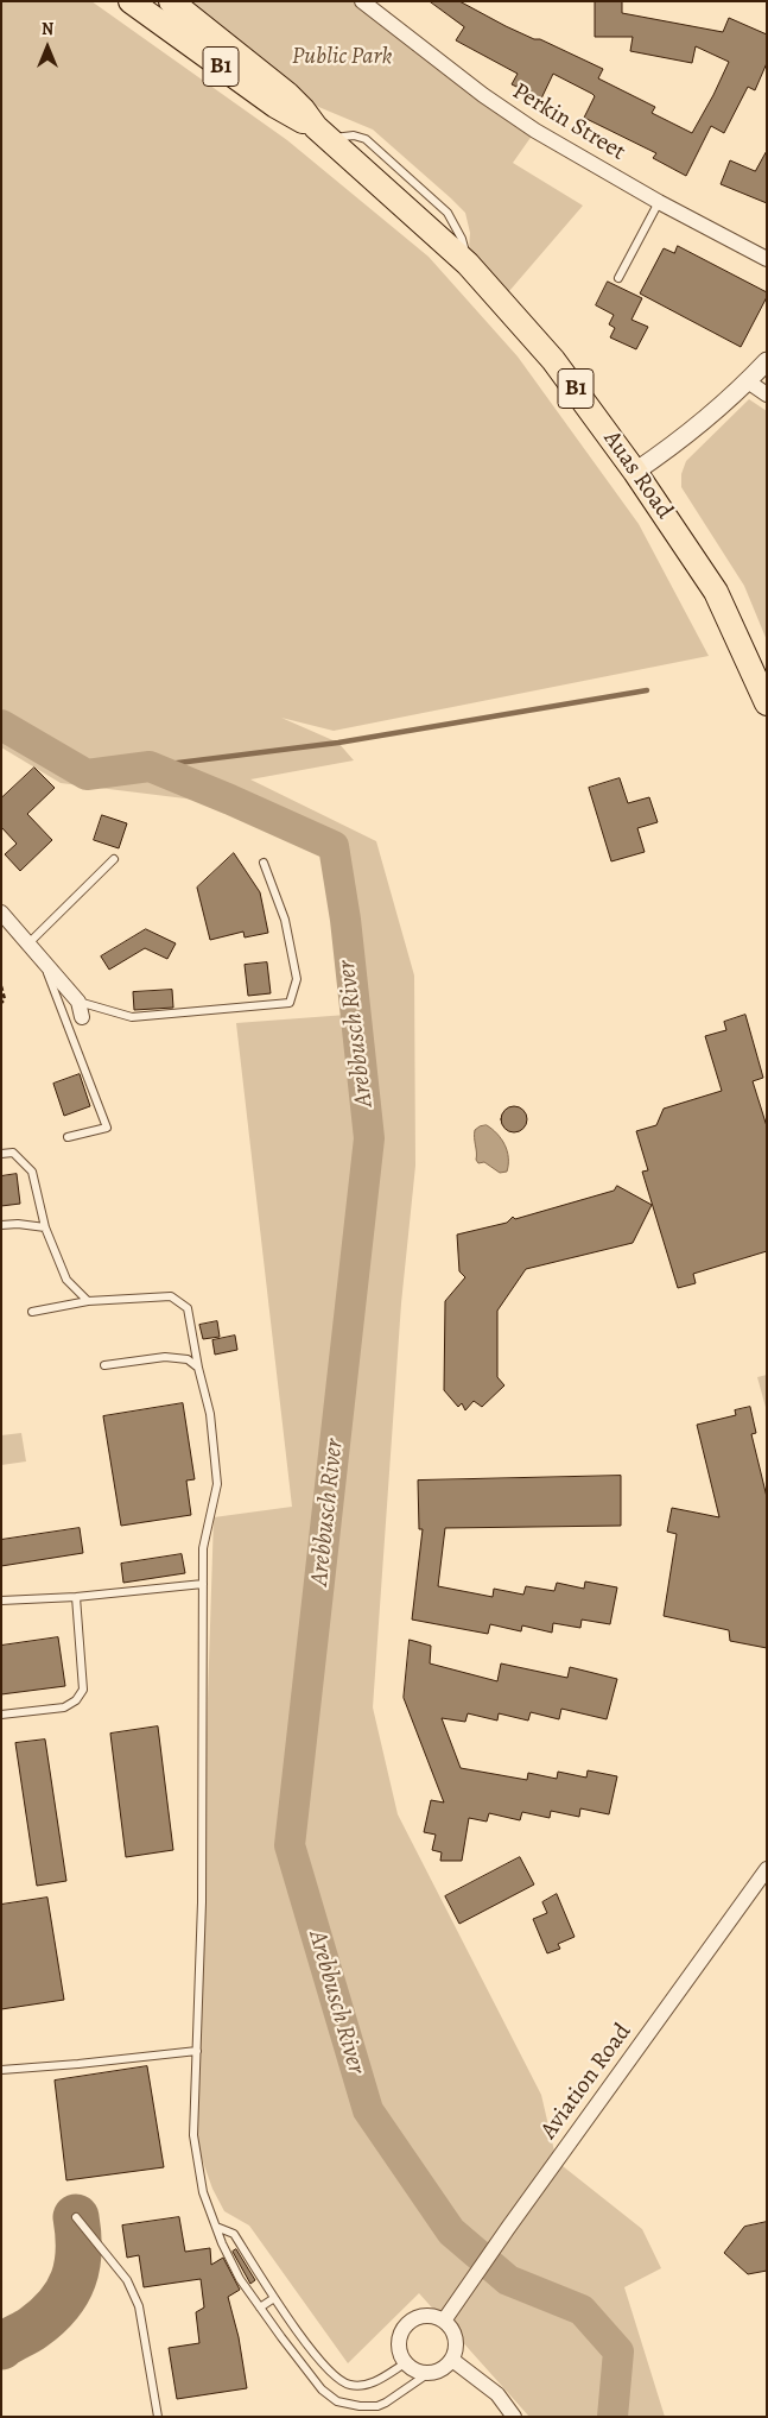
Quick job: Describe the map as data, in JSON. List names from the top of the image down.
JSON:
{
  "streets": {
    "main road": ["B1", "Auas Road"],
    "street": ["Perkin Street", "Aviation Road"]
  },
  "water": ["Arebbusch River"],
  "parks": ["Public Park"],
  "north": "top"
}
